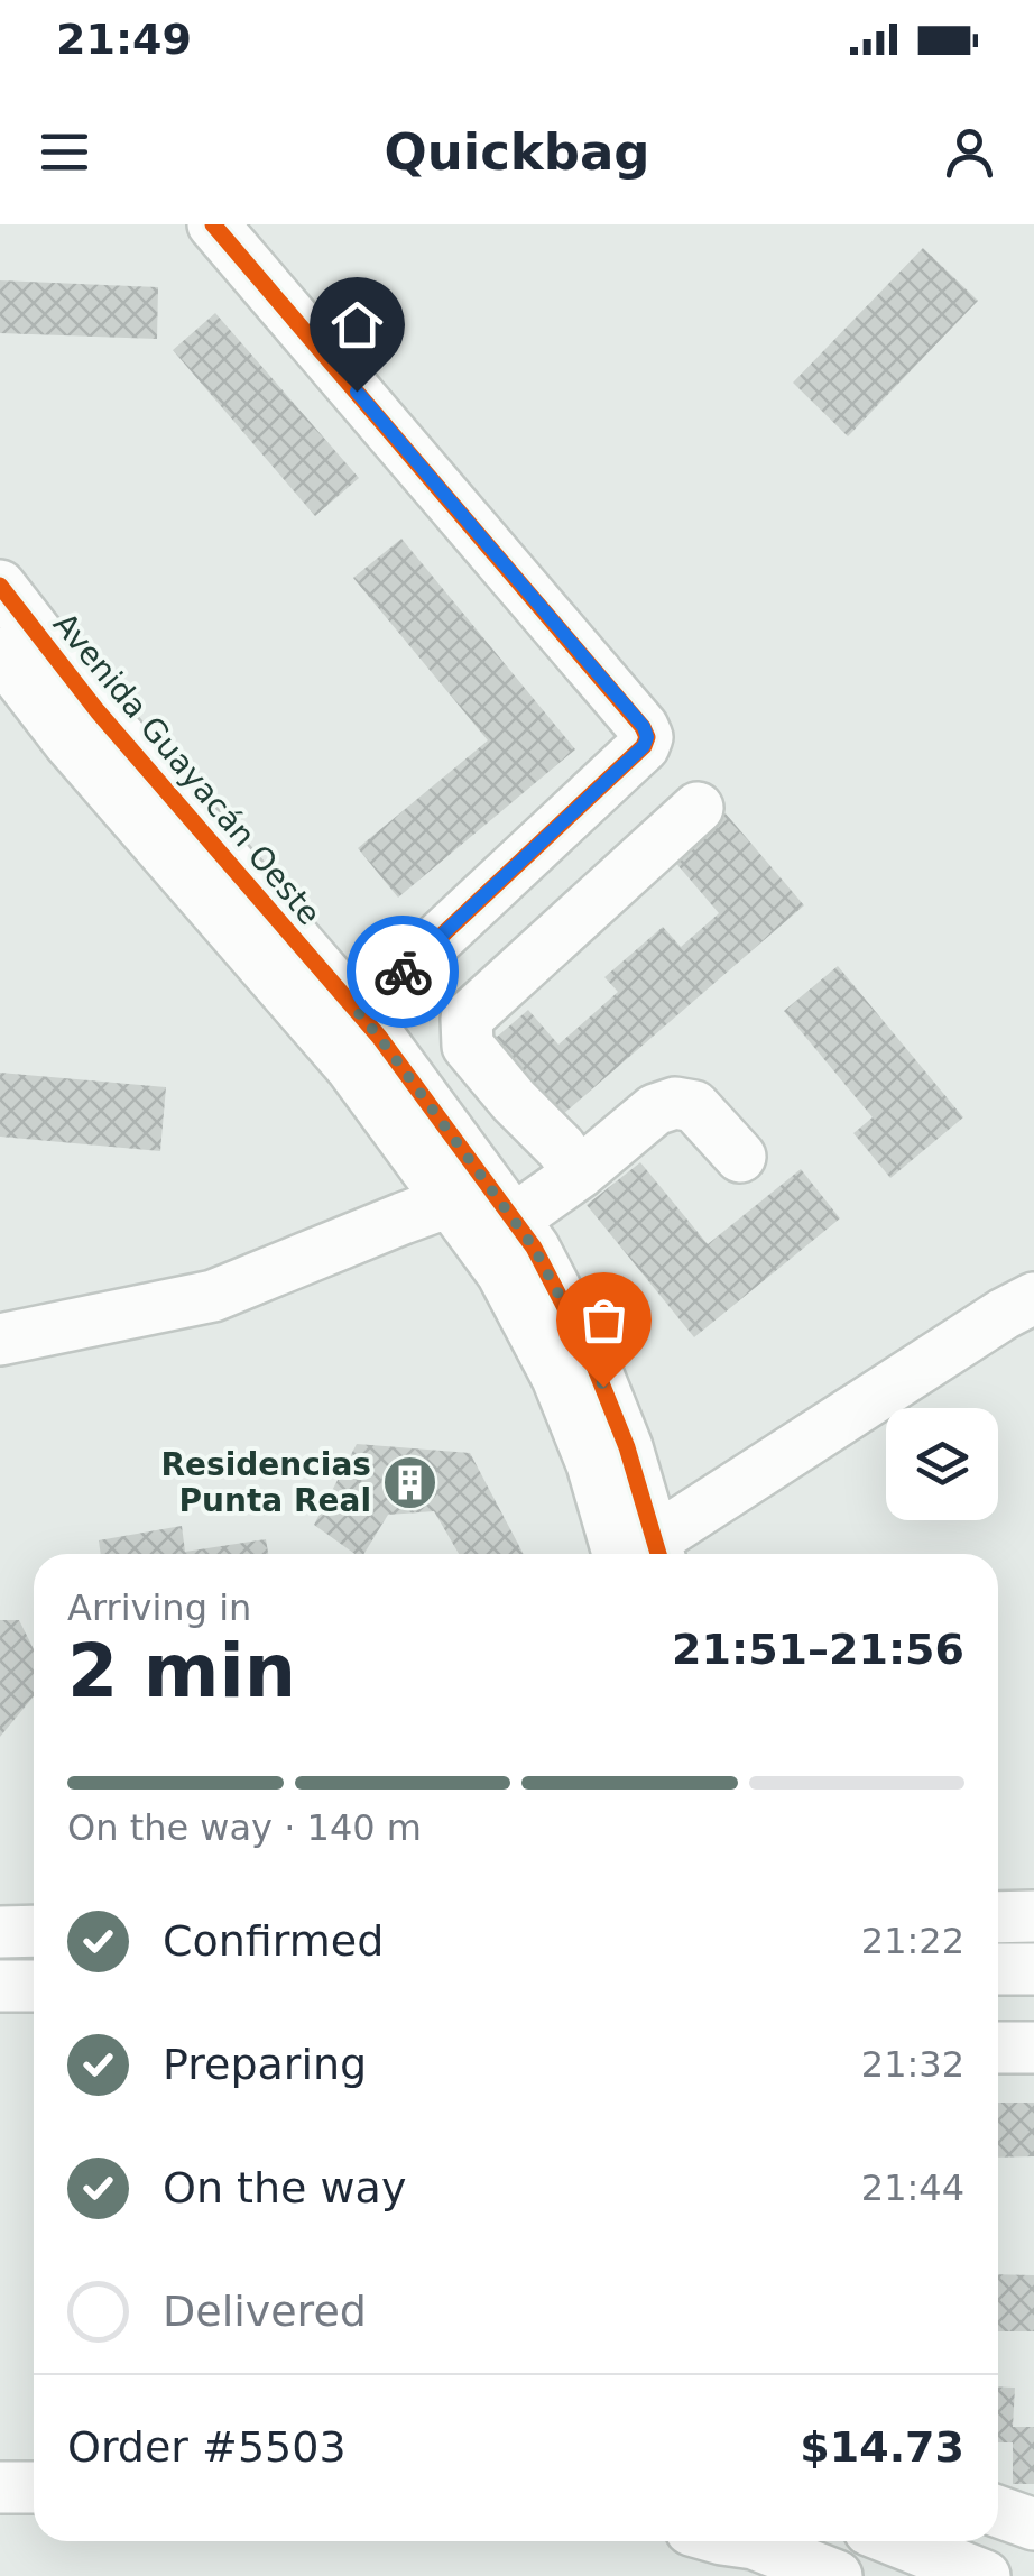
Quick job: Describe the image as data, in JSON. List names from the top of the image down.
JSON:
{
  "streets": {
    "street": ["Avenida Guayacán Oeste"]
  },
  "places": {
    "building": ["Residencias Punta Real"]
  },
  "page": {
    "status": "21:49",
    "header": "Quickbag",
    "heading": ["2 min", "Arriving in", "21:51–21:56"],
    "panel": ["Order #5503", "$14.73"],
    "bar": "On the way · 140 m",
    "list": [
      ["Confirmed", "21:22"],
      ["Preparing", "21:32"],
      ["On the way", "21:44"],
      "Delivered"
    ]
  }
}
